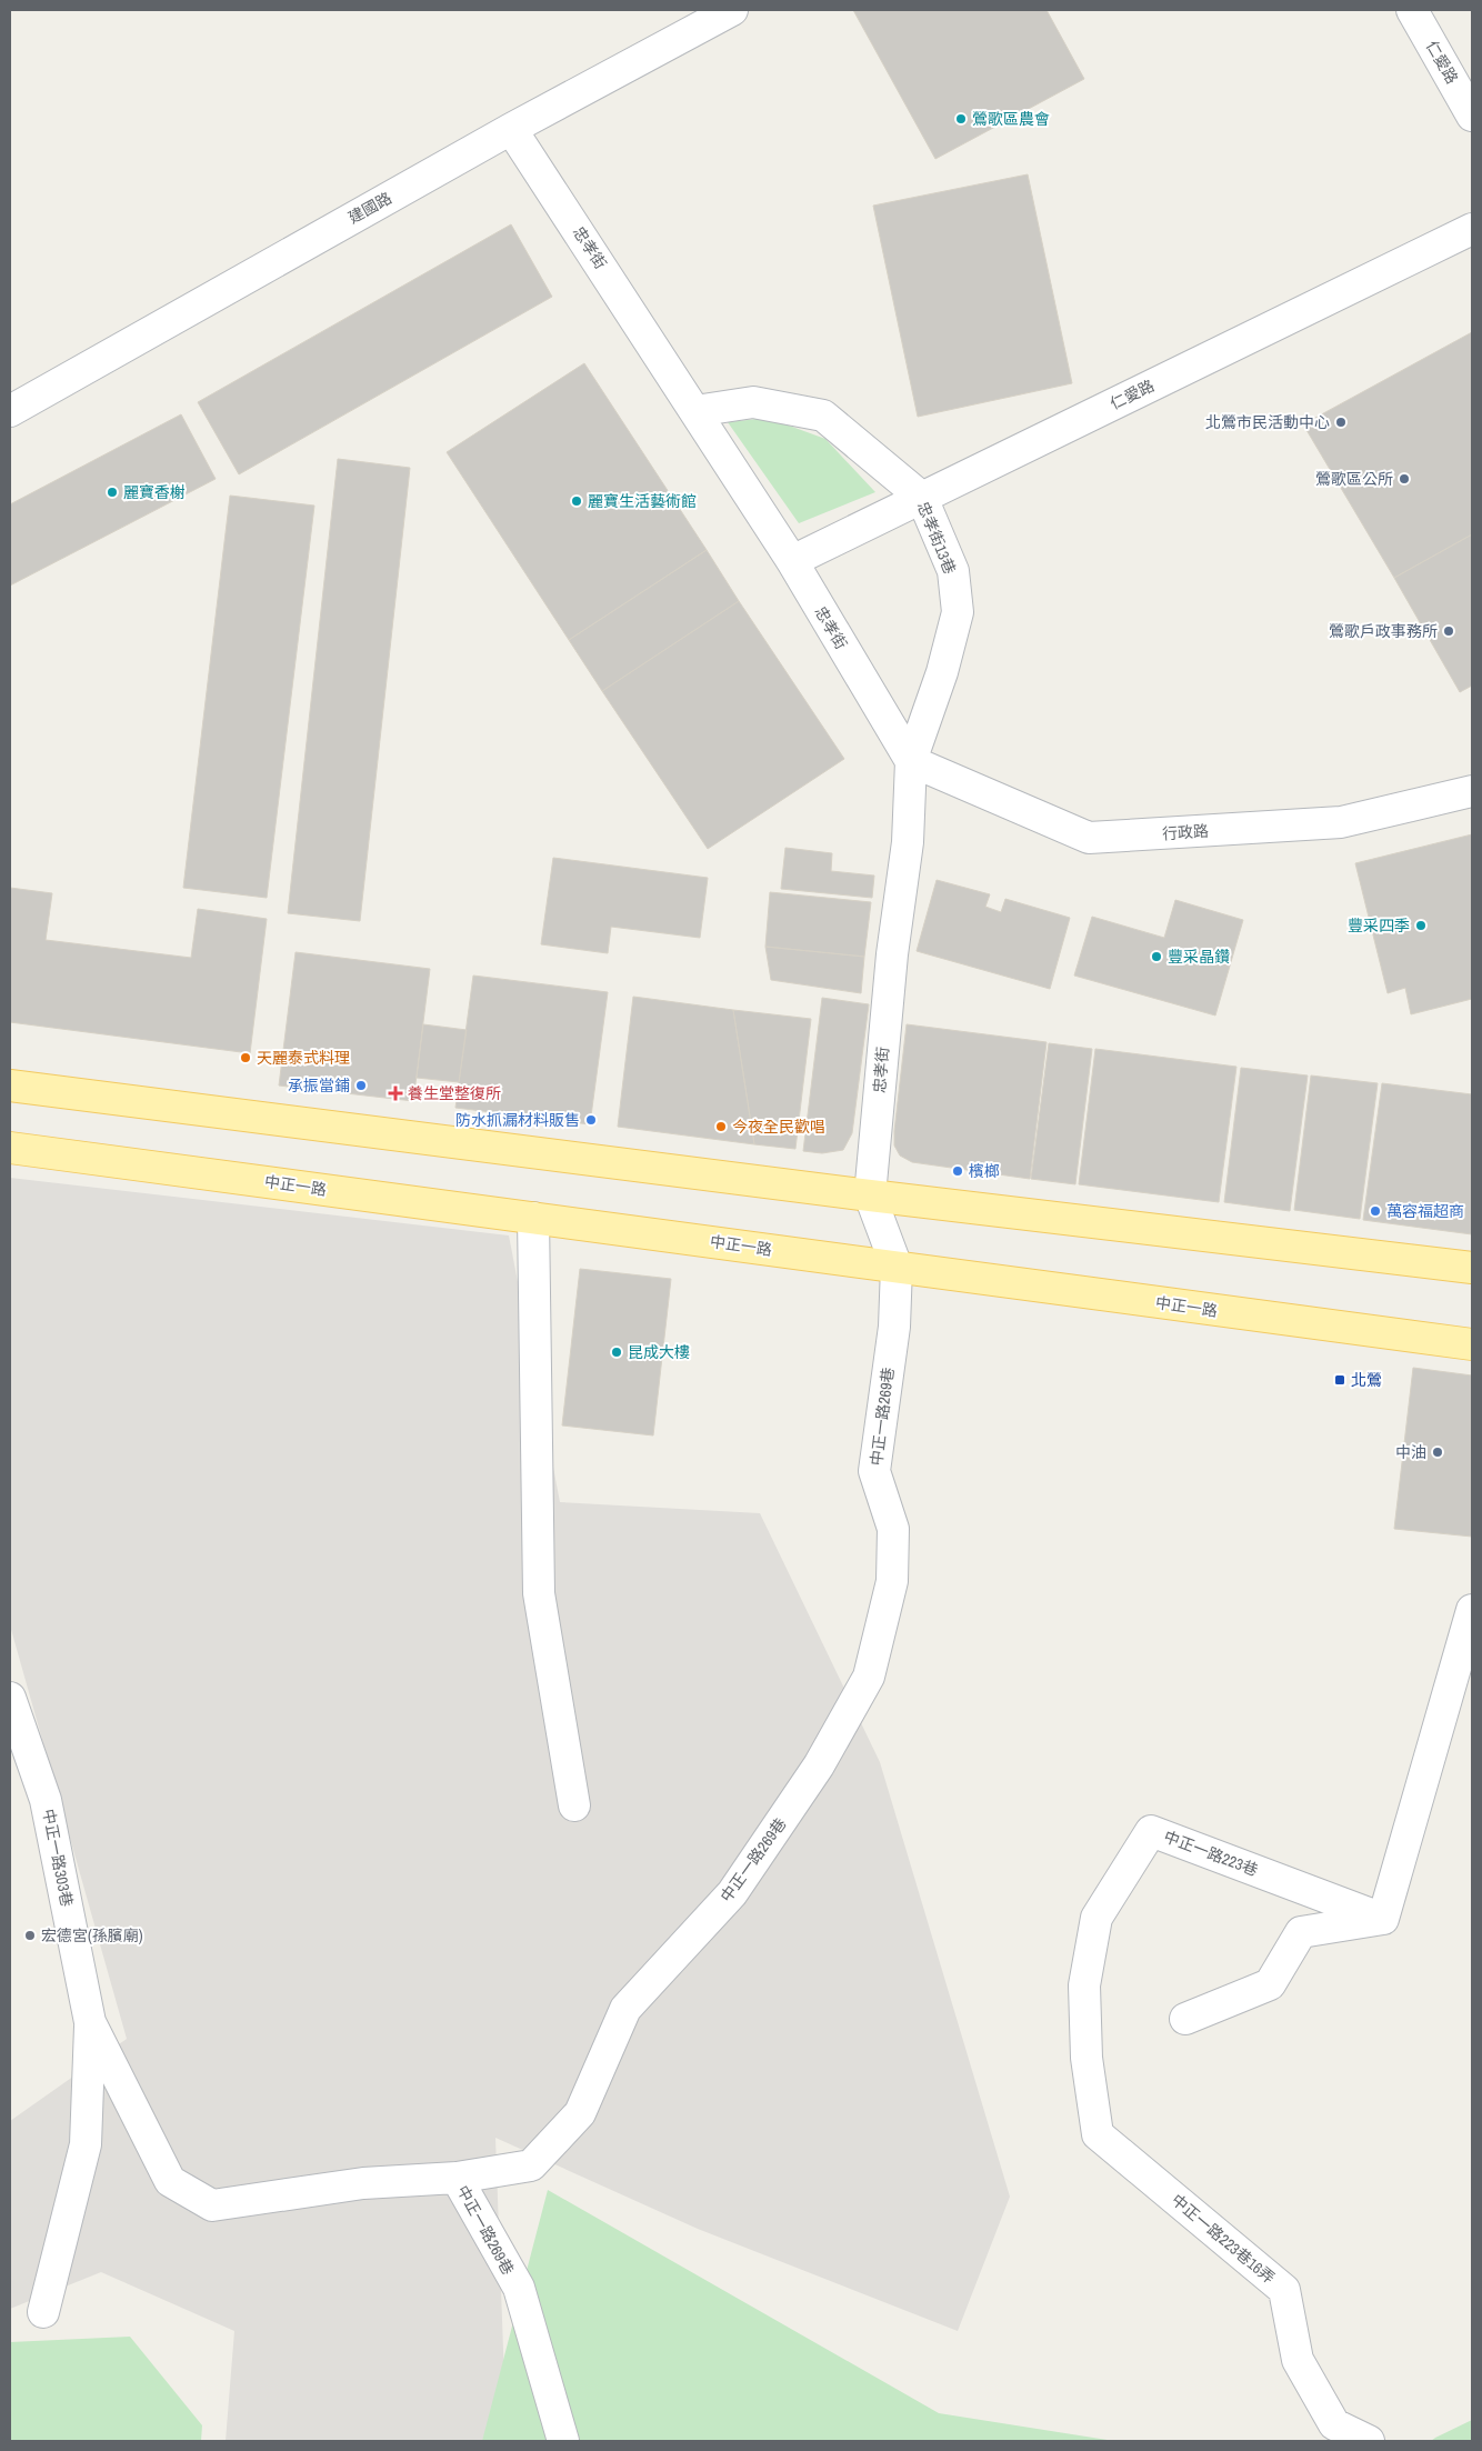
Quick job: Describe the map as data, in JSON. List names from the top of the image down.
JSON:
{
  "streets": {
    "main road": ["中正一路"],
    "street": [
      "仁愛路",
      "建國路",
      "忠孝街",
      "忠孝街13巷",
      "行政路",
      "中正一路269巷",
      "中正一路223巷",
      "中正一路303巷",
      "中正一路223巷16弄"
    ]
  },
  "crossings": [
    ["仁愛路", "忠孝街"],
    ["仁愛路", "忠孝街13巷"],
    ["建國路", "忠孝街"],
    ["忠孝街", "忠孝街13巷"],
    ["忠孝街", "行政路"],
    ["忠孝街", "中正一路269巷"],
    ["忠孝街13巷", "行政路"],
    ["中正一路", "中正一路269巷"],
    ["中正一路269巷", "中正一路303巷"],
    ["中正一路223巷", "中正一路223巷16弄"]
  ],
  "places": {
    "other": [
      "鶯歌區農會",
      "北鶯市民活動中心",
      "鶯歌區公所",
      "麗寶香榭",
      "麗寶生活藝術館",
      "鶯歌戶政事務所",
      "豐采四季",
      "豐采晶鑽",
      "天麗泰式料理",
      "承振當鋪",
      "防水抓漏材料販售",
      "今夜全民歡唱",
      "檳榔",
      "萬容福超商",
      "昆成大樓",
      "中油",
      "宏德宮(孫臏廟)"
    ],
    "health": ["養生堂整復所"],
    "transit": ["北鶯"]
  }
}
